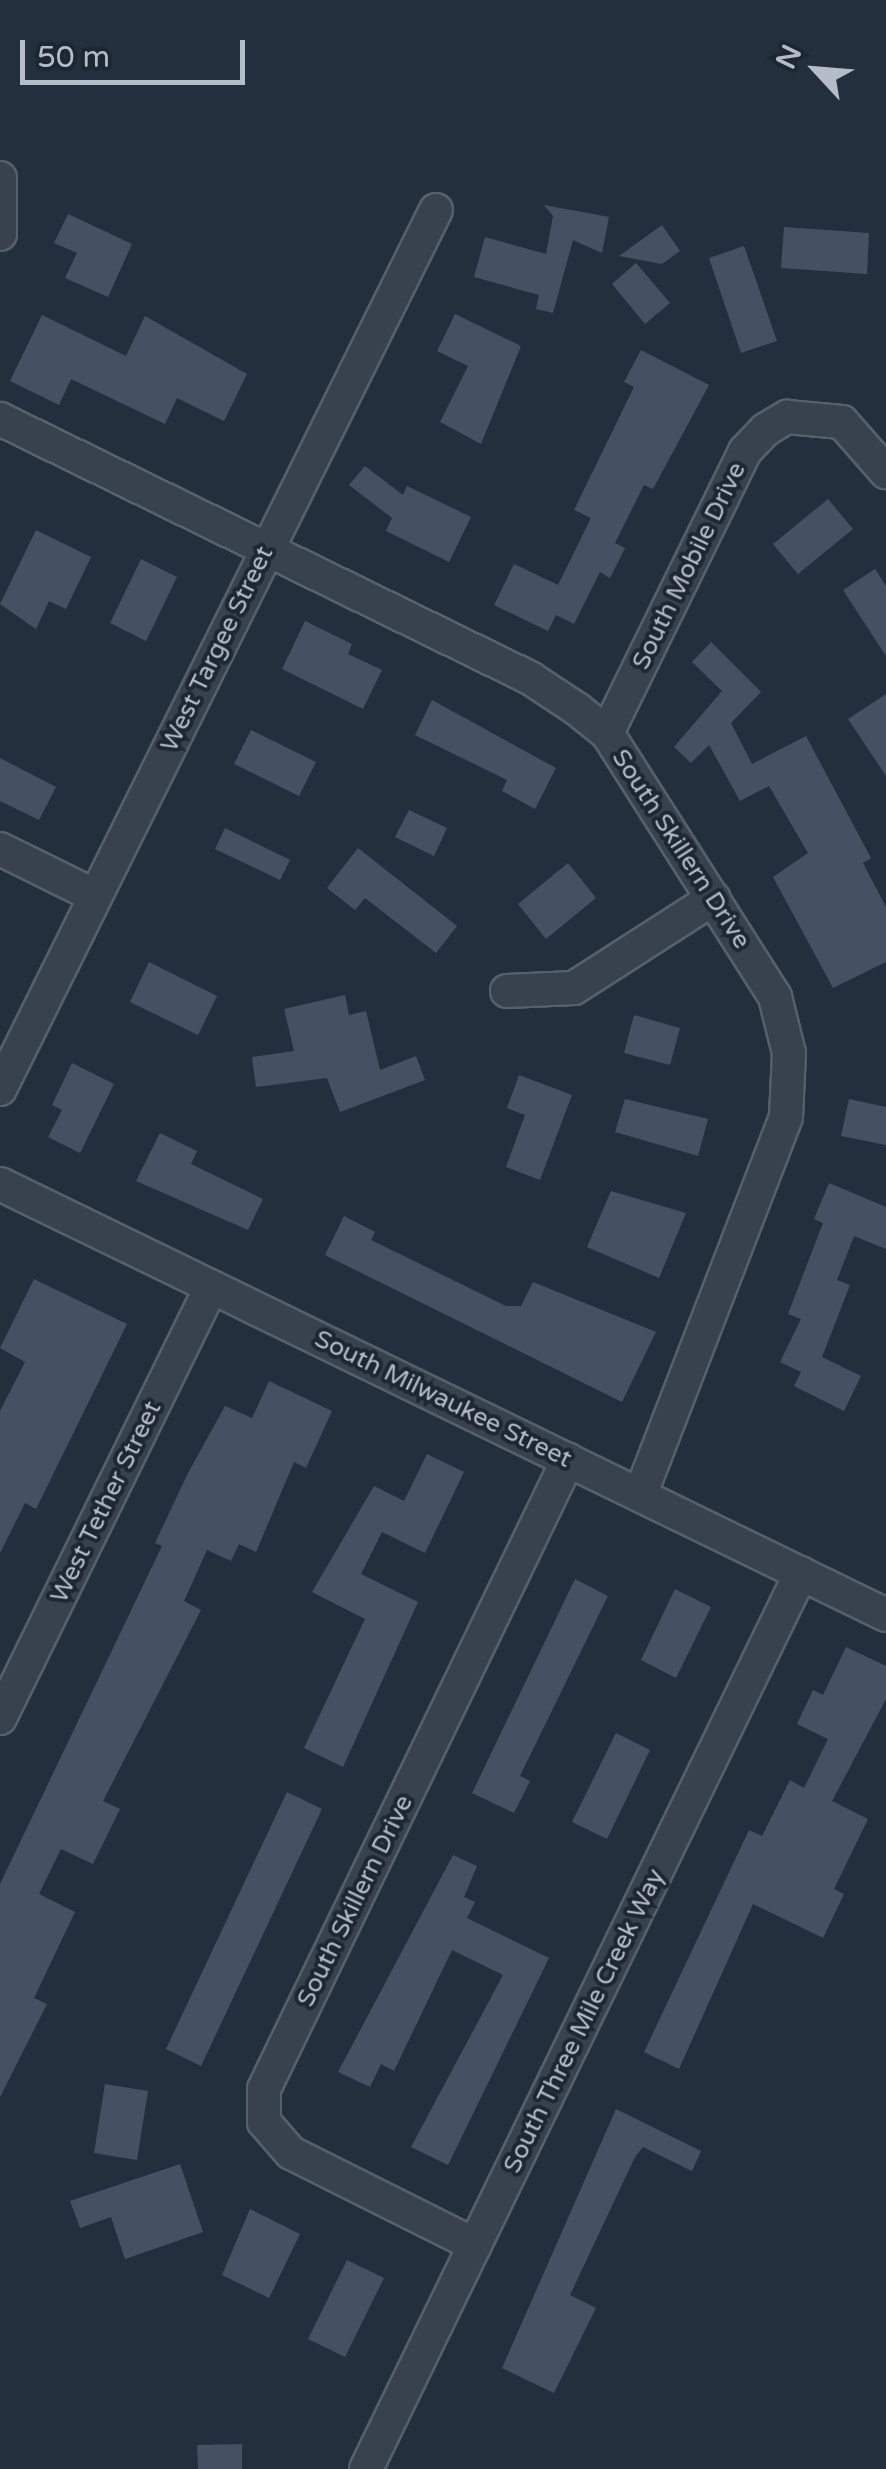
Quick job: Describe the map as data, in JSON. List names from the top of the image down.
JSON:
{
  "streets": {
    "street": [
      "South Mobile Drive",
      "West Targee Street",
      "South Skillern Drive",
      "South Milwaukee Street",
      "West Tether Street",
      "South Three Mile Creek Way"
    ]
  },
  "crossings": [
    ["South Mobile Drive", "South Skillern Drive"],
    ["West Targee Street", "South Skillern Drive"],
    ["South Skillern Drive", "South Milwaukee Street"],
    ["South Skillern Drive", "South Three Mile Creek Way"],
    ["South Milwaukee Street", "West Tether Street"],
    ["South Milwaukee Street", "South Three Mile Creek Way"]
  ],
  "scale_bar": "50 m",
  "north": "top left"
}
